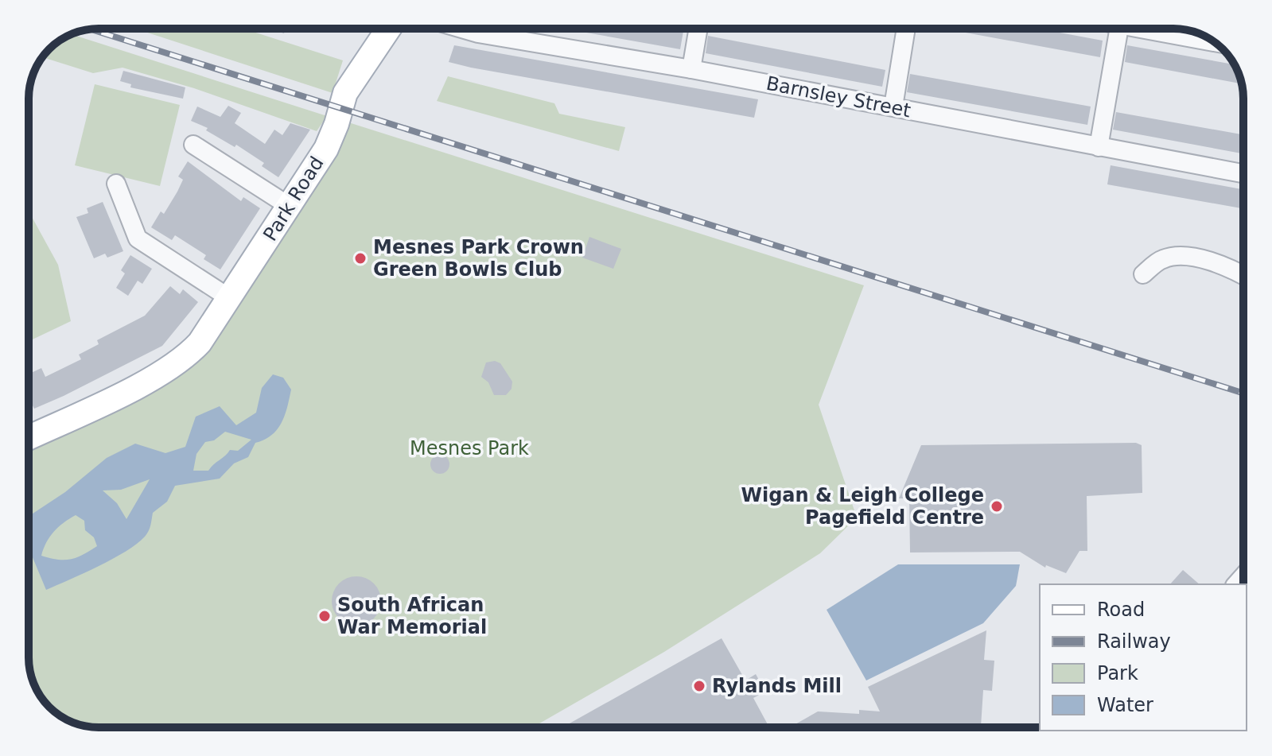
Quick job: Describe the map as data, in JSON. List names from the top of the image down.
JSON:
{
  "streets": {
    "main road": ["Park Road"],
    "street": ["Barnsley Street"]
  },
  "parks": ["Mesnes Park"],
  "places": [
    "Mesnes Park Crown Green Bowls Club",
    "Wigan & Leigh College Pagefield Centre",
    "South African War Memorial",
    "Rylands Mill"
  ],
  "legend": [
    "Road",
    "Railway",
    "Park",
    "Water"
  ]
}
